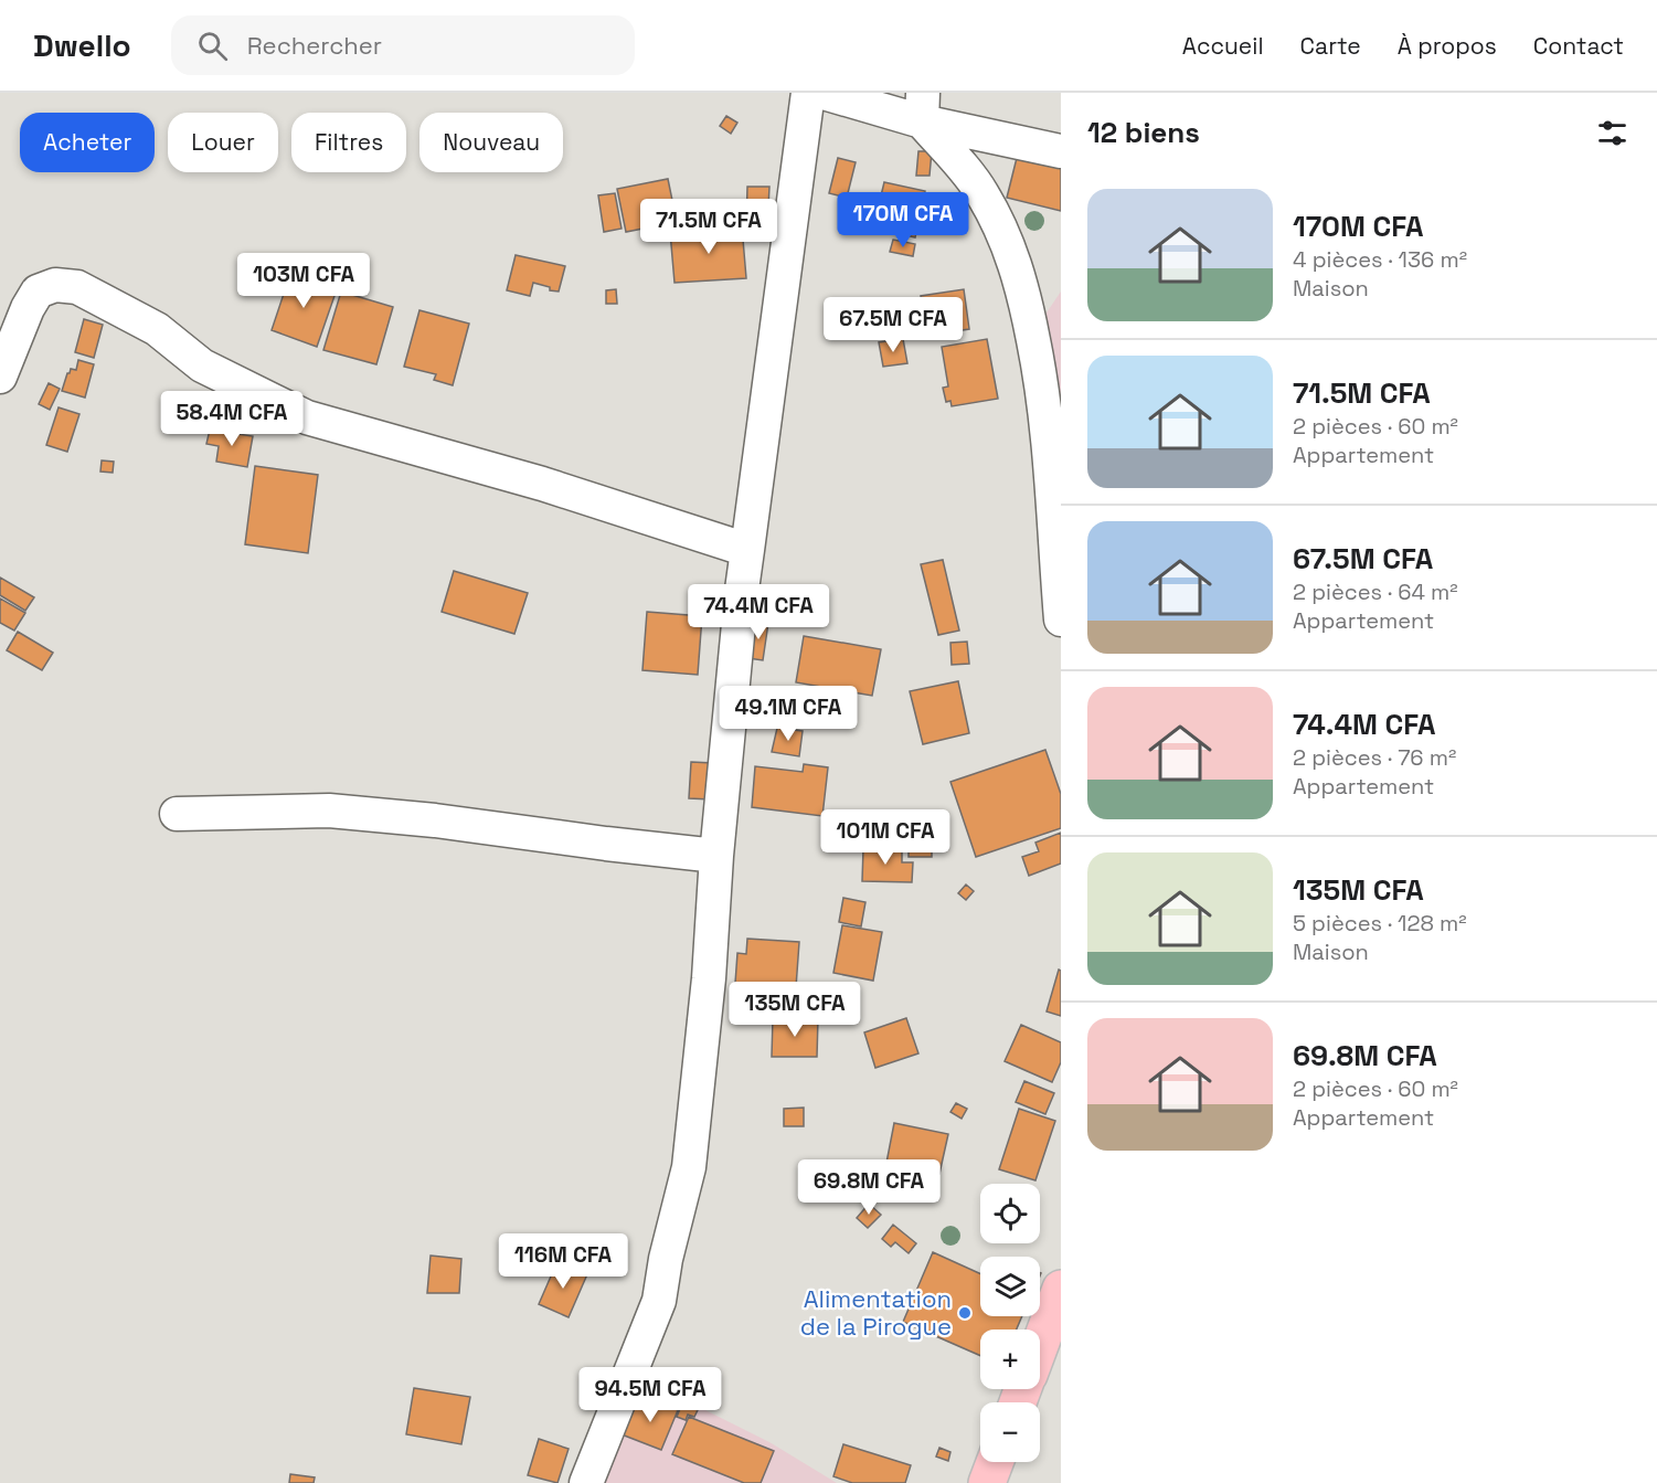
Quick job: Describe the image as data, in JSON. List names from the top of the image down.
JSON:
{
  "places": ["Alimentation de la Pirogue"],
  "page": {
    "header": "Dwello",
    "search": "Rechercher",
    "nav": [
      "Accueil",
      "Carte",
      "À propos",
      "Contact"
    ],
    "heading": "12 biens",
    "chip": [
      "Acheter",
      "Louer",
      "Filtres",
      "Nouveau"
    ],
    "list": [
      {
        "name": "170M CFA",
        "note": "4 pièces · 136 m² · Maison"
      },
      {
        "name": "71.5M CFA",
        "note": "2 pièces · 60 m² · Appartement"
      },
      {
        "name": "67.5M CFA",
        "note": "2 pièces · 64 m² · Appartement"
      },
      {
        "name": "74.4M CFA",
        "note": "2 pièces · 76 m² · Appartement"
      },
      {
        "name": "135M CFA",
        "note": "5 pièces · 128 m² · Maison"
      },
      {
        "name": "69.8M CFA",
        "note": "2 pièces · 60 m² · Appartement"
      }
    ],
    "price": [
      "170M CFA",
      "71.5M CFA",
      "103M CFA",
      "67.5M CFA",
      "58.4M CFA",
      "74.4M CFA",
      "49.1M CFA",
      "101M CFA",
      "135M CFA",
      "69.8M CFA",
      "116M CFA",
      "94.5M CFA"
    ],
    "map_buttons": ["+", "−"]
  }
}
